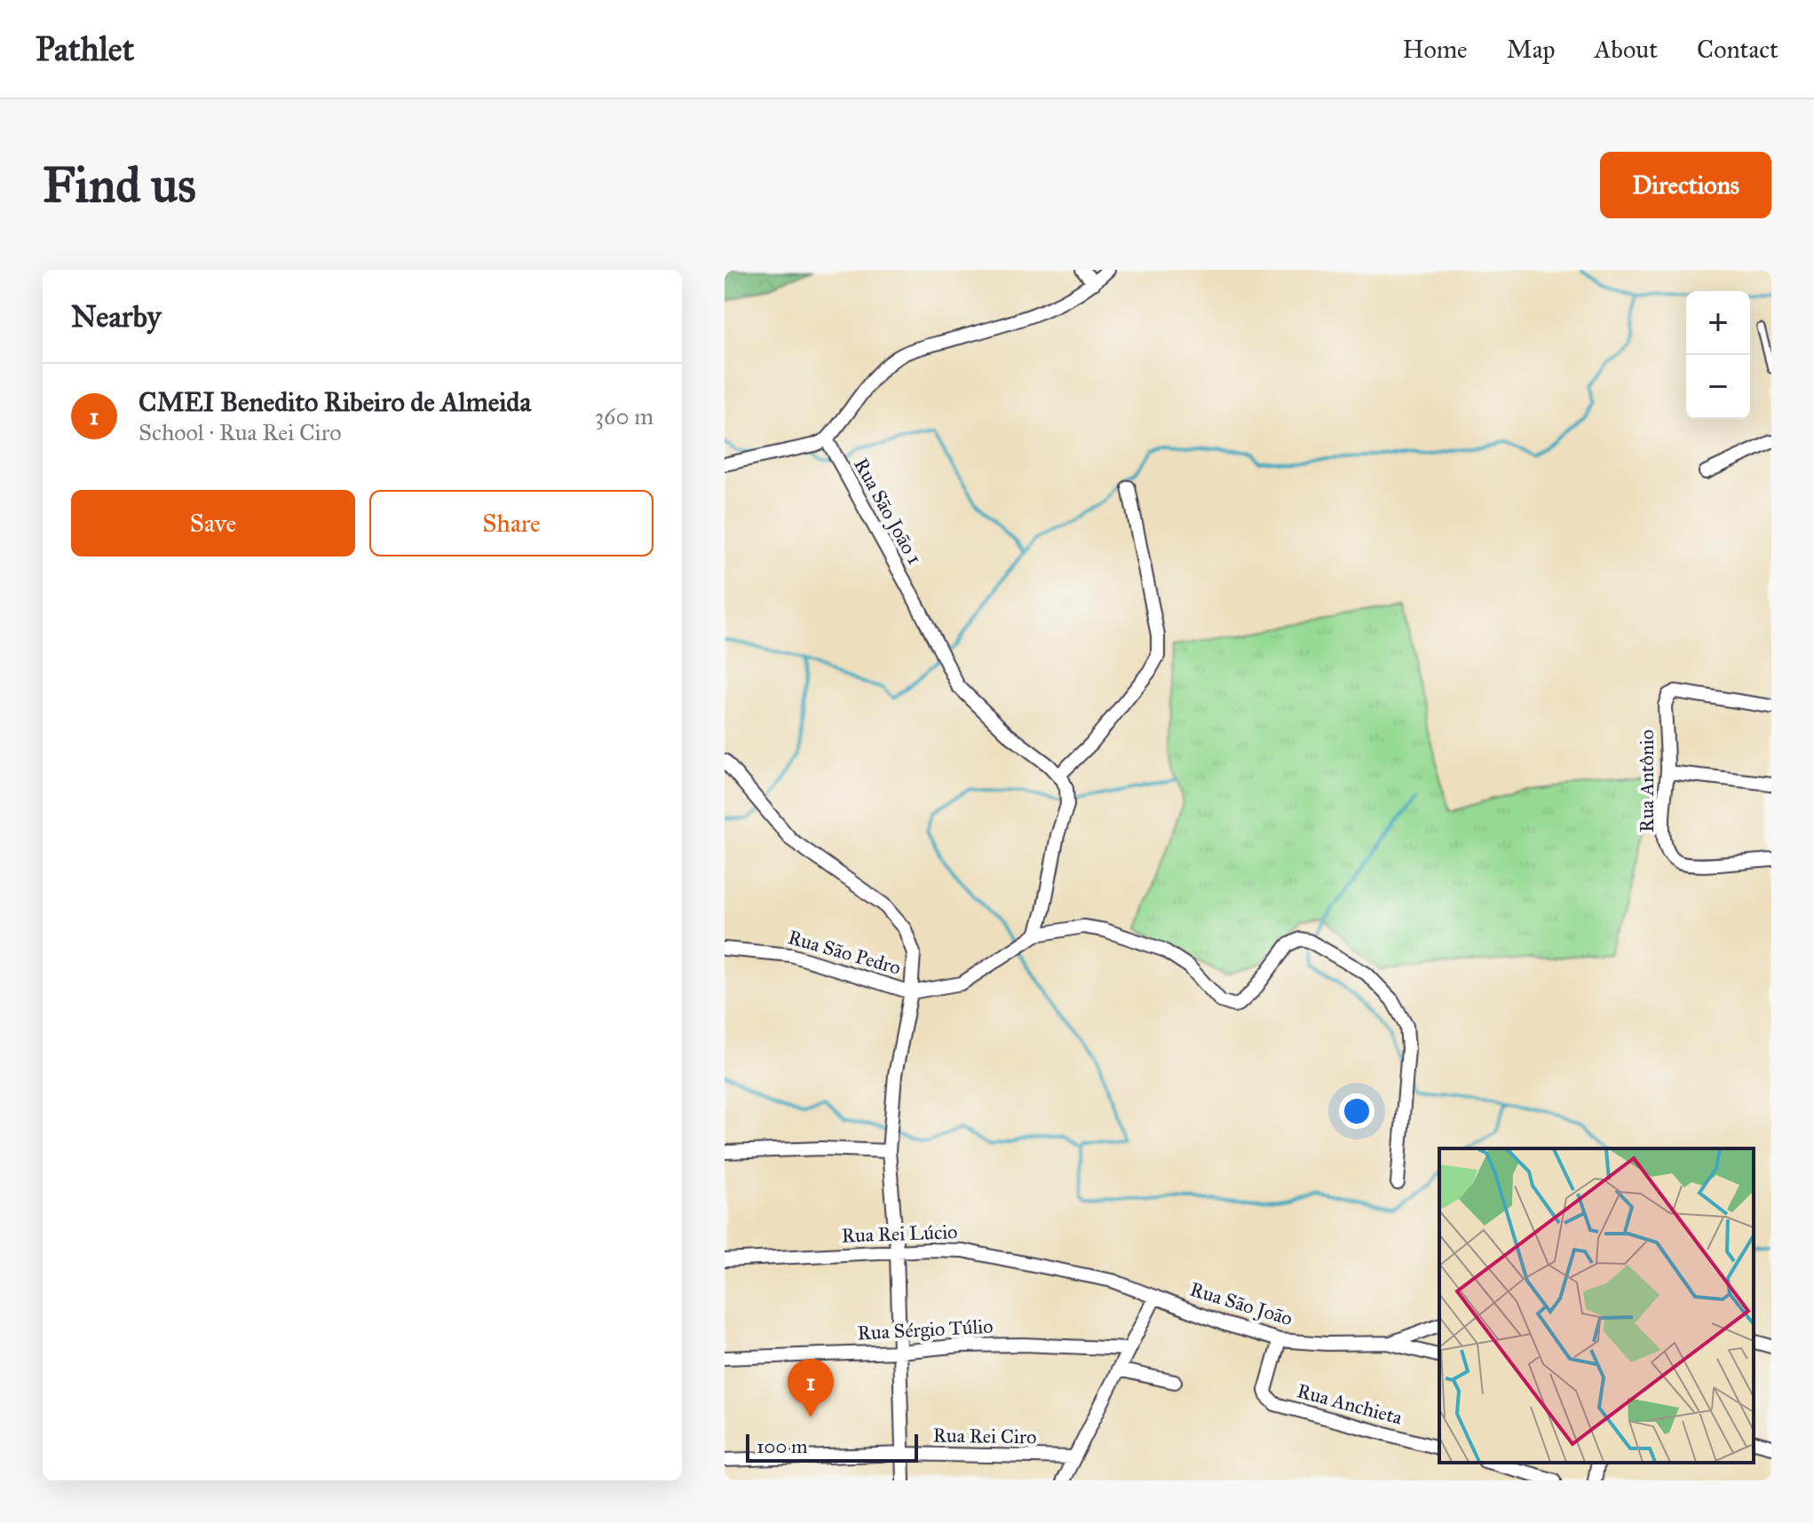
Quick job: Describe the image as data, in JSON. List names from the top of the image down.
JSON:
{
  "streets": {
    "street": [
      "Rua São João 1",
      "Rua Antônio",
      "Rua São Pedro",
      "Rua Rei Lúcio",
      "Rua São João",
      "Rua Sérgio Túlio",
      "Rua Anchieta",
      "Rua Rei Ciro"
    ]
  },
  "crossings": [
    ["Rua Rei Lúcio", "Rua São João"],
    ["Rua São João", "Rua Anchieta"]
  ],
  "scale_bar": "100 m",
  "page": {
    "header": "Pathlet",
    "nav": [
      "Home",
      "Map",
      "About",
      "Contact"
    ],
    "buttons": [
      "Directions",
      ["Save", "Share"]
    ],
    "title": "Find us",
    "heading": "Nearby",
    "map_buttons": ["+", "−"],
    "list": [
      {
        "mark": "1",
        "name": "CMEI Benedito Ribeiro de Almeida",
        "note": "School · Rua Rei Ciro",
        "value": "360 m"
      }
    ],
    "pins": "1",
    "scale": "100 m"
  }
}
